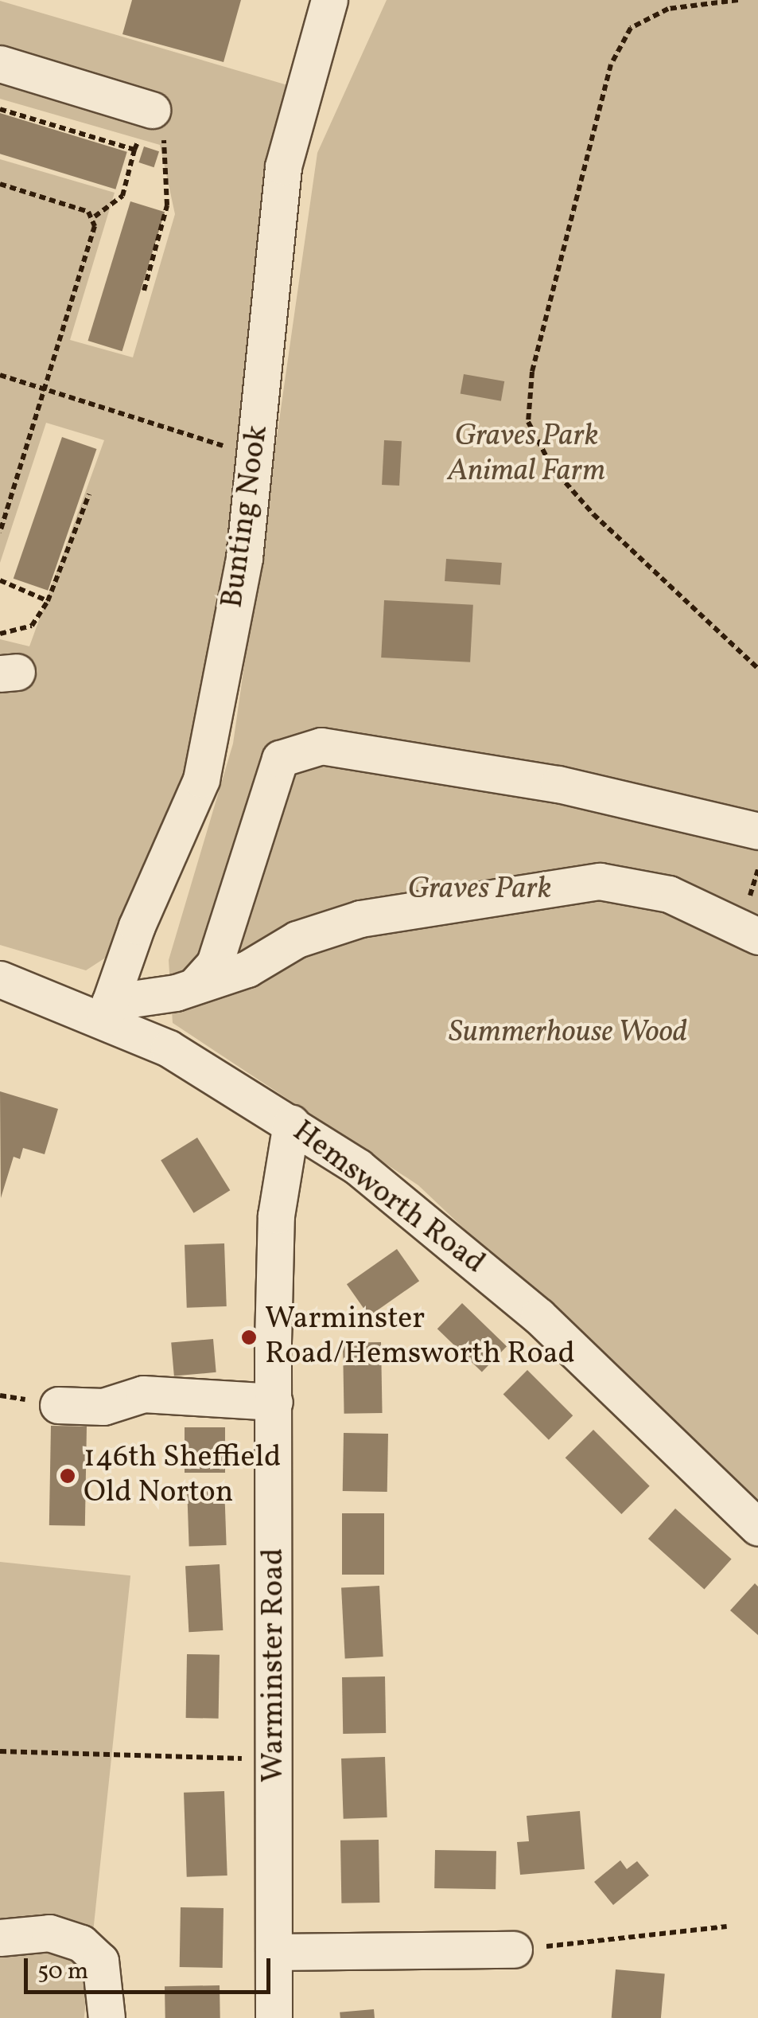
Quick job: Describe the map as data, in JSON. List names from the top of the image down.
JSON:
{
  "streets": {
    "street": ["Bunting Nook", "Hemsworth Road", "Warminster Road"]
  },
  "crossings": [
    ["Bunting Nook", "Hemsworth Road"],
    ["Hemsworth Road", "Warminster Road"]
  ],
  "parks": ["Graves Park Animal Farm", "Graves Park", "Summerhouse Wood"],
  "places": ["Warminster Road/Hemsworth Road", "146th Sheffield Old Norton"],
  "scale_bar": "50 m"
}
